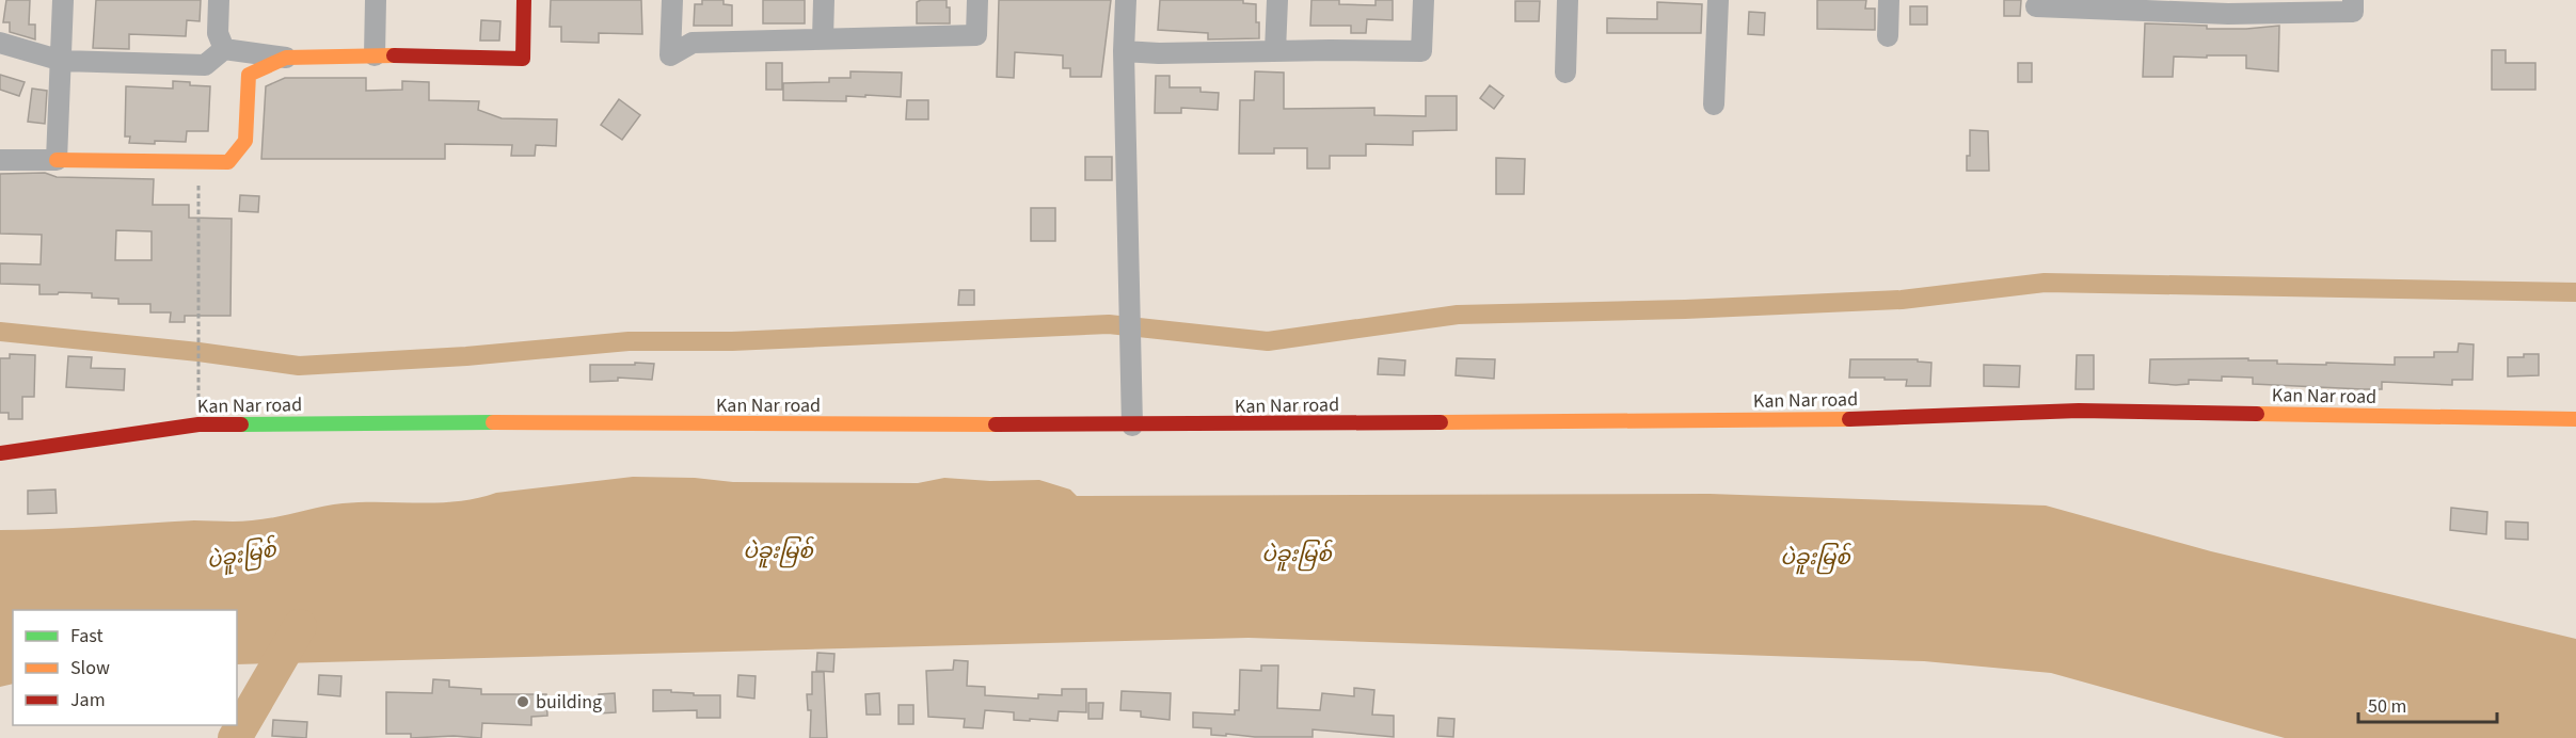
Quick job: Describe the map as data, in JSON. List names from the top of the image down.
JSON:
{
  "streets": {
    "street": ["Kan Nar road"]
  },
  "water": ["ပဲခူးမြစ်"],
  "places": ["building"],
  "legend": ["Fast", "Slow", "Jam"],
  "scale_bar": "50 m"
}
